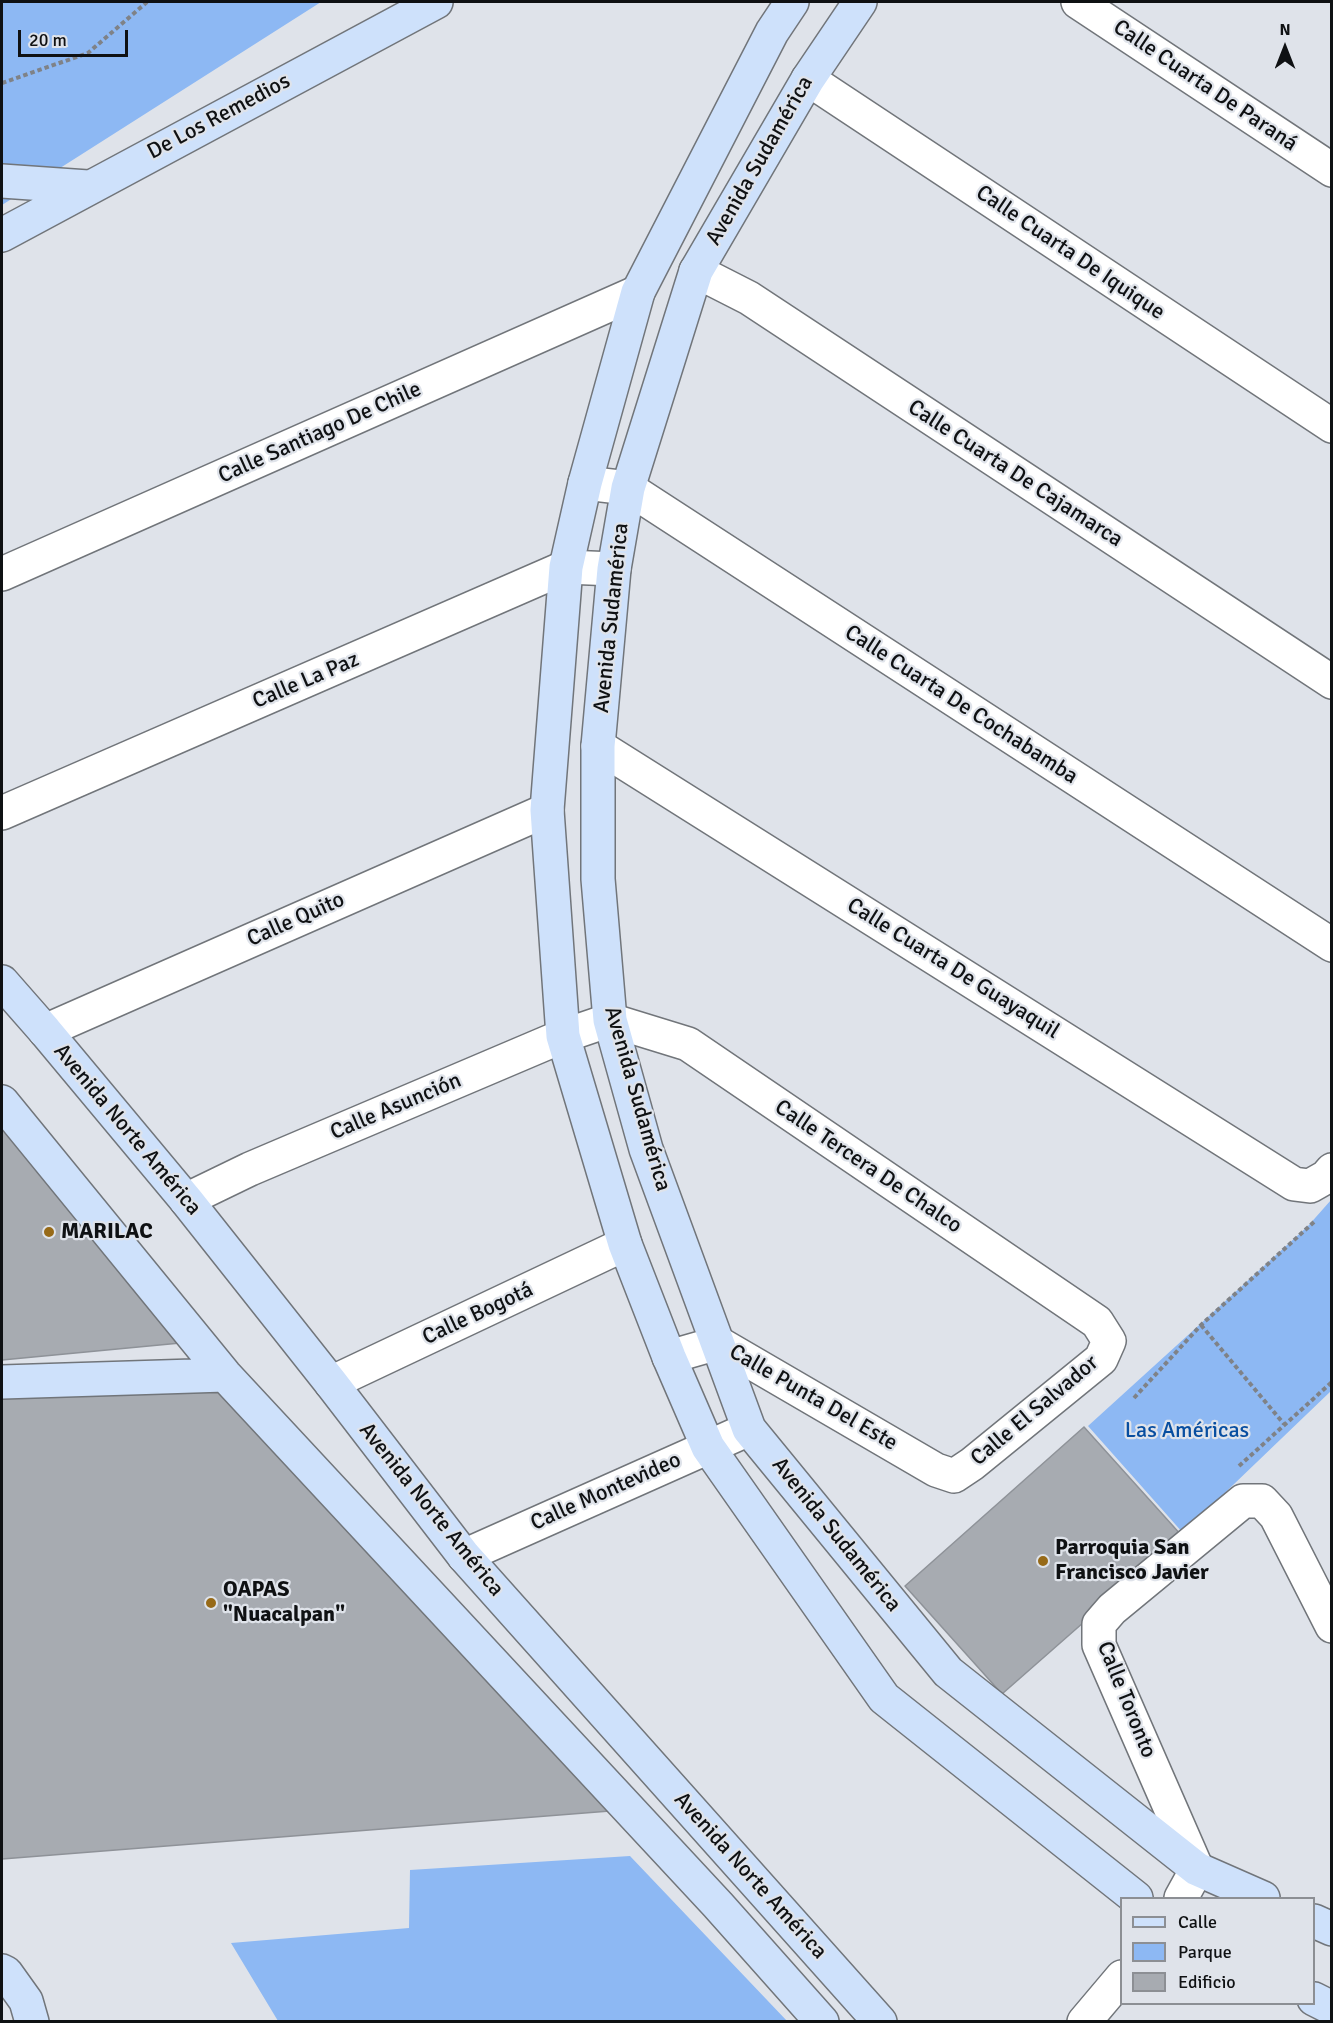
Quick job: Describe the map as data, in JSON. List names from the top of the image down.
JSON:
{
  "streets": {
    "street": [
      "Calle Cuarta De Paraná",
      "De Los Remedios",
      "Avenida Sudamérica",
      "Calle Cuarta De Iquique",
      "Calle Santiago De Chile",
      "Calle Cuarta De Cajamarca",
      "Calle La Paz",
      "Calle Cuarta De Cochabamba",
      "Calle Quito",
      "Calle Cuarta De Guayaquil",
      "Calle Asunción",
      "Avenida Norte América",
      "Calle Tercera De Chalco",
      "Calle Bogotá",
      "Calle Punta Del Este",
      "Calle El Salvador",
      "Calle Montevideo",
      "Calle Toronto"
    ]
  },
  "crossings": [
    ["Avenida Sudamérica", "Calle Cuarta De Iquique"],
    ["Avenida Sudamérica", "Calle Santiago De Chile"],
    ["Avenida Sudamérica", "Calle Cuarta De Cajamarca"],
    ["Avenida Sudamérica", "Calle La Paz"],
    ["Avenida Sudamérica", "Calle Cuarta De Cochabamba"],
    ["Avenida Sudamérica", "Calle Quito"],
    ["Avenida Sudamérica", "Calle Cuarta De Guayaquil"],
    ["Avenida Sudamérica", "Calle Asunción"],
    ["Avenida Sudamérica", "Calle Tercera De Chalco"],
    ["Avenida Sudamérica", "Calle Bogotá"],
    ["Avenida Sudamérica", "Calle Punta Del Este"],
    ["Avenida Sudamérica", "Calle Montevideo"],
    ["Avenida Sudamérica", "Calle Toronto"],
    ["Calle Quito", "Avenida Norte América"],
    ["Calle Asunción", "Avenida Norte América"],
    ["Calle Asunción", "Calle Tercera De Chalco"],
    ["Avenida Norte América", "Calle Bogotá"],
    ["Avenida Norte América", "Calle Montevideo"],
    ["Calle Tercera De Chalco", "Calle El Salvador"],
    ["Calle Punta Del Este", "Calle El Salvador"]
  ],
  "parks": ["Las Américas"],
  "places": ["MARILAC", "Parroquia San Francisco Javier", "OAPAS \"Nuacalpan\""],
  "legend": ["Calle", "Parque", "Edificio"],
  "scale_bar": "20 m",
  "north": "top"
}
